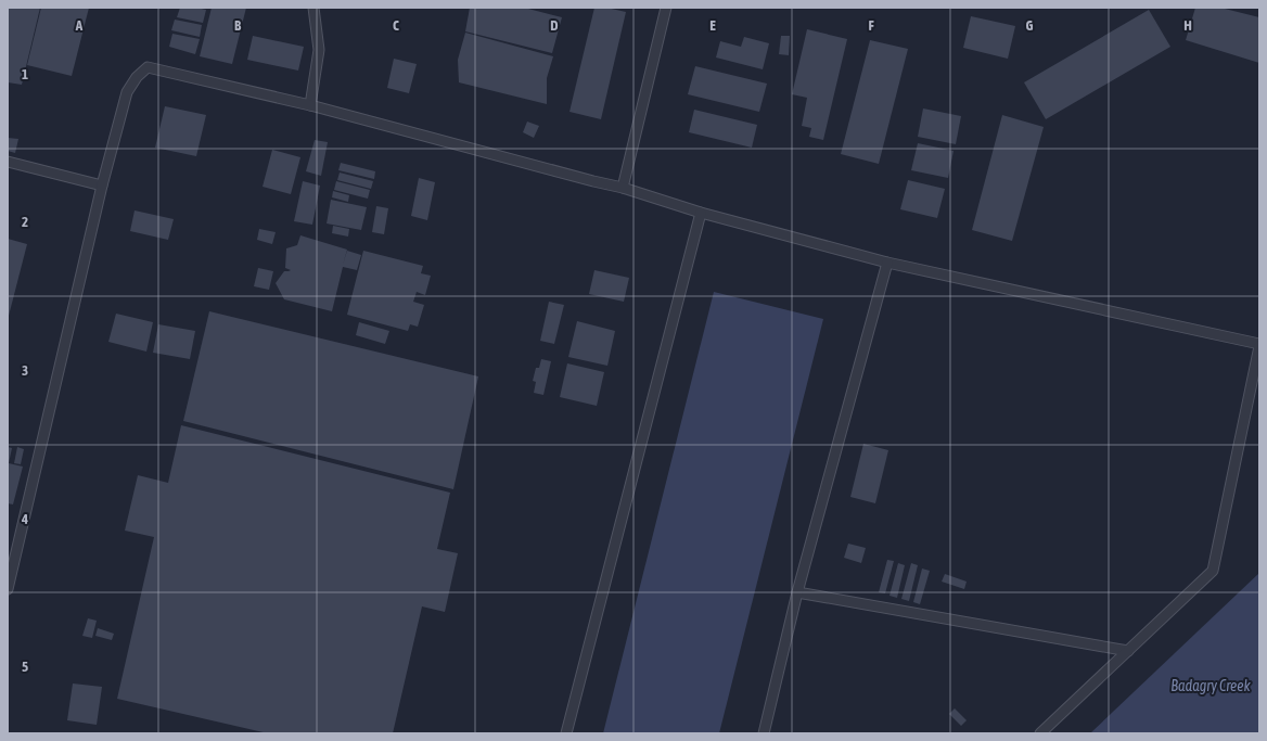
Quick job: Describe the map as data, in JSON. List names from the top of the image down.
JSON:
{
  "water": ["Badagry Creek"],
  "grid": {
    "columns": [
      "A",
      "B",
      "C",
      "D",
      "E",
      "F",
      "G",
      "H"
    ],
    "rows": [
      "1",
      "2",
      "3",
      "4",
      "5"
    ]
  }
}
